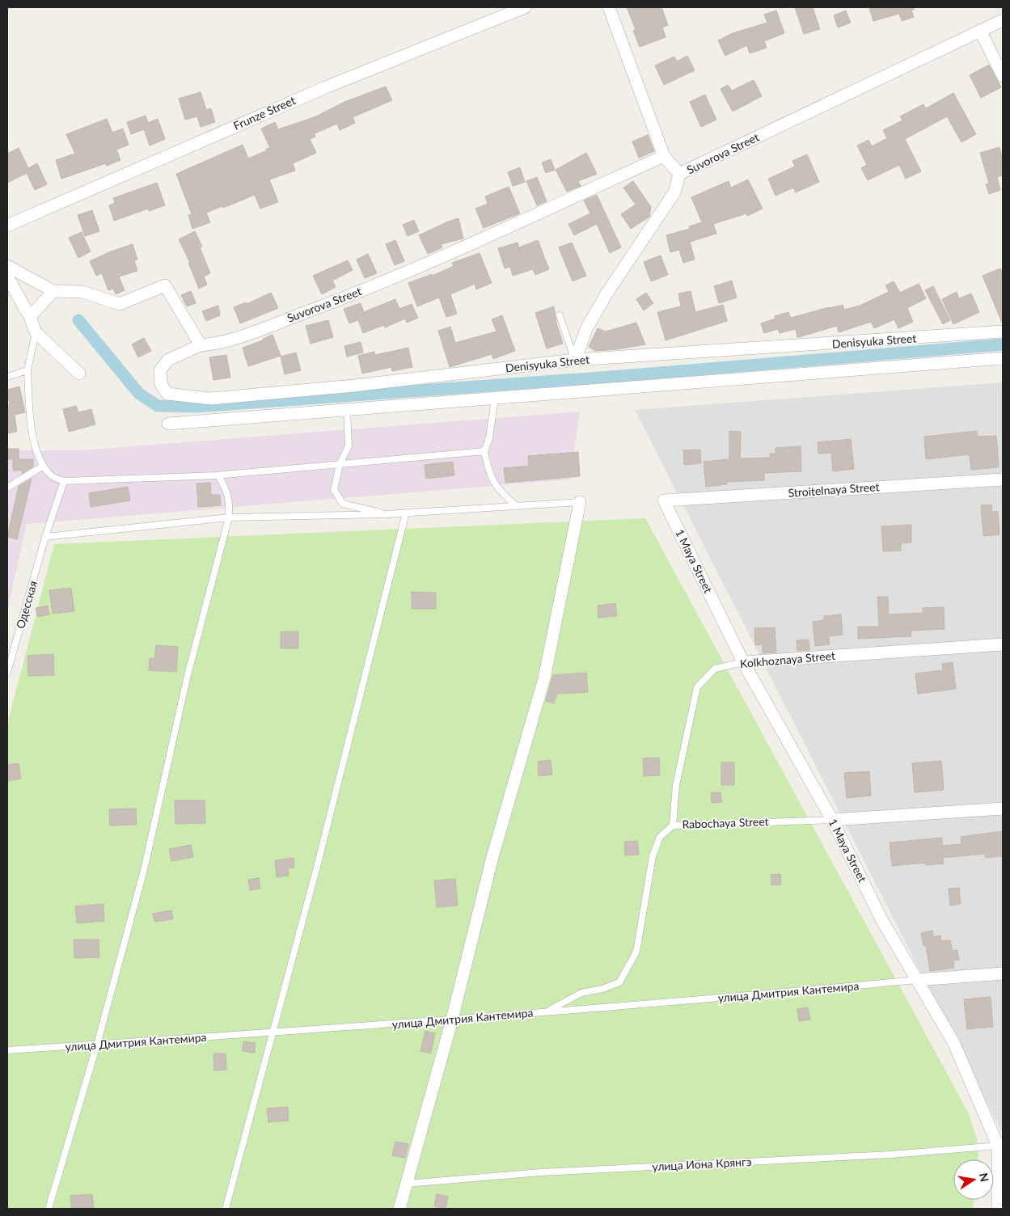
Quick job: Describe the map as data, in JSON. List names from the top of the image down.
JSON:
{
  "streets": {
    "street": [
      "Frunze Street",
      "Suvorova Street",
      "Denisyuka Street",
      "Stroitelnaya Street",
      "1 Maya Street",
      "Kolkhoznaya Street",
      "Rabochaya Street"
    ],
    "lane": ["Одесская", "улица Дмитрия Кантемира", "улица Иона Крянгэ"]
  },
  "crossings": [
    ["Suvorova Street", "Denisyuka Street"],
    ["Stroitelnaya Street", "1 Maya Street"],
    ["1 Maya Street", "Kolkhoznaya Street"],
    ["1 Maya Street", "Rabochaya Street"],
    ["1 Maya Street", "улица Дмитрия Кантемира"],
    ["1 Maya Street", "улица Иона Крянгэ"],
    ["Kolkhoznaya Street", "Rabochaya Street"],
    ["Rabochaya Street", "улица Дмитрия Кантемира"]
  ],
  "north": "right"
}
